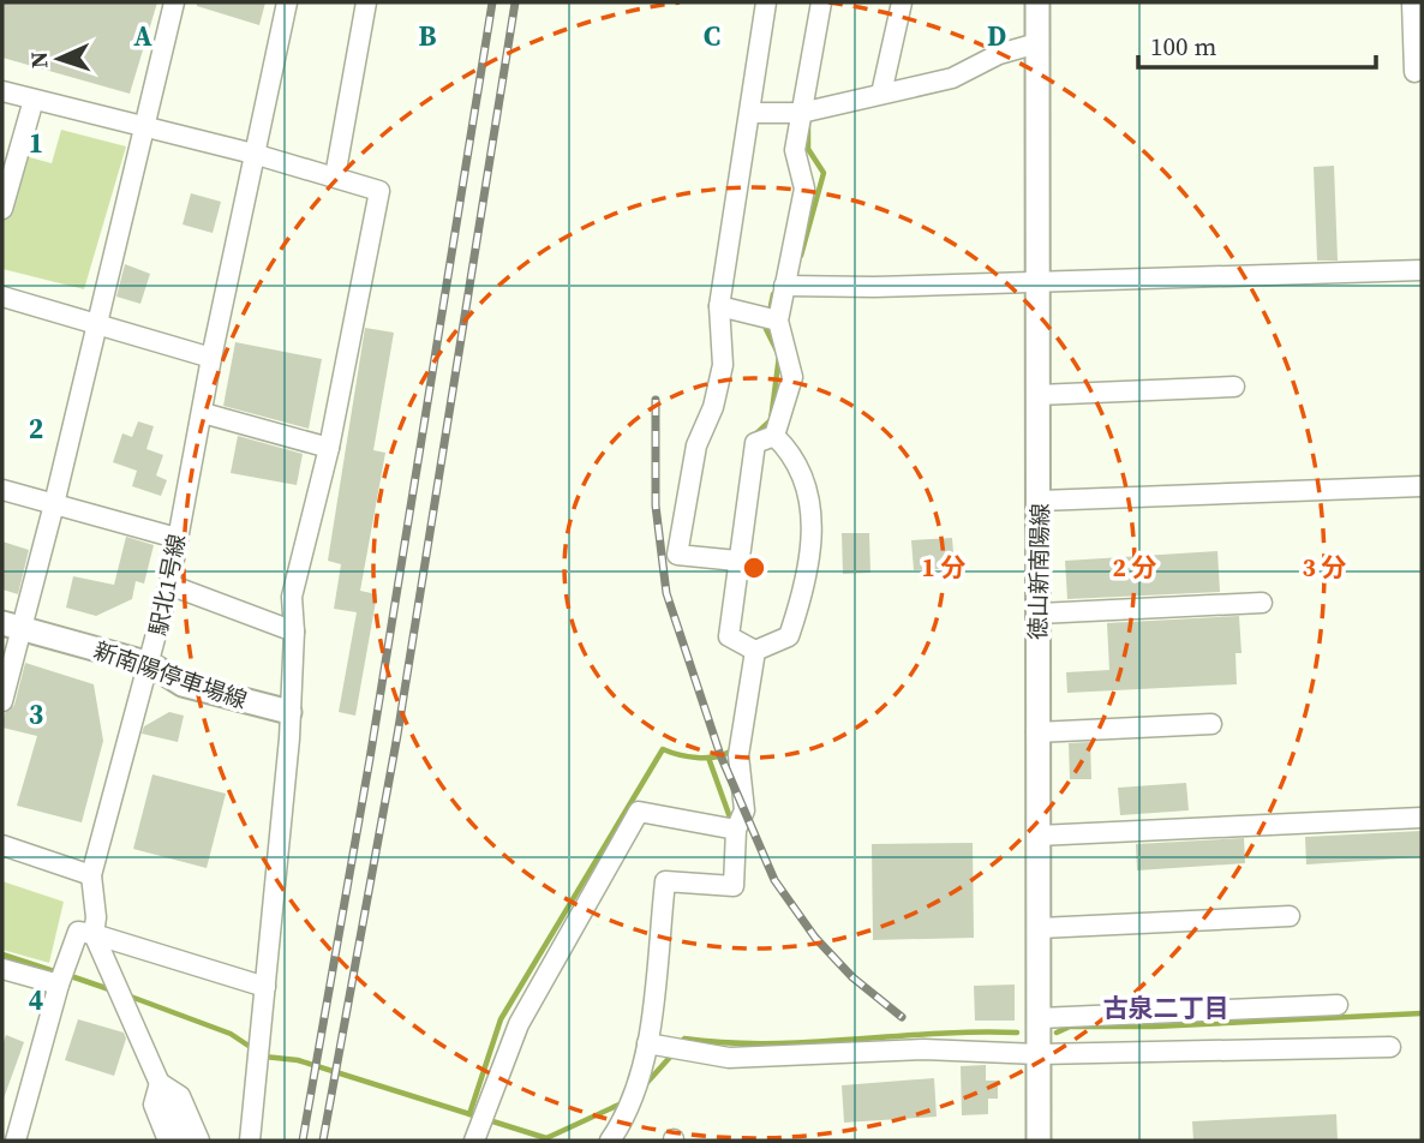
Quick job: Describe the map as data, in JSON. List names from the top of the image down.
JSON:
{
  "streets": {
    "main road": ["徳山新南陽線", "新南陽停車場線"],
    "street": ["駅北1号線"]
  },
  "crossings": [
    ["駅北1号線", "新南陽停車場線"]
  ],
  "districts": ["古泉二丁目"],
  "scale_bar": "100 m",
  "north": "left",
  "grid": {
    "columns": [
      "A",
      "B",
      "C",
      "D"
    ],
    "rows": [
      "1",
      "2",
      "3",
      "4"
    ]
  },
  "rings": ["1 分", "2 分", "3 分"]
}
